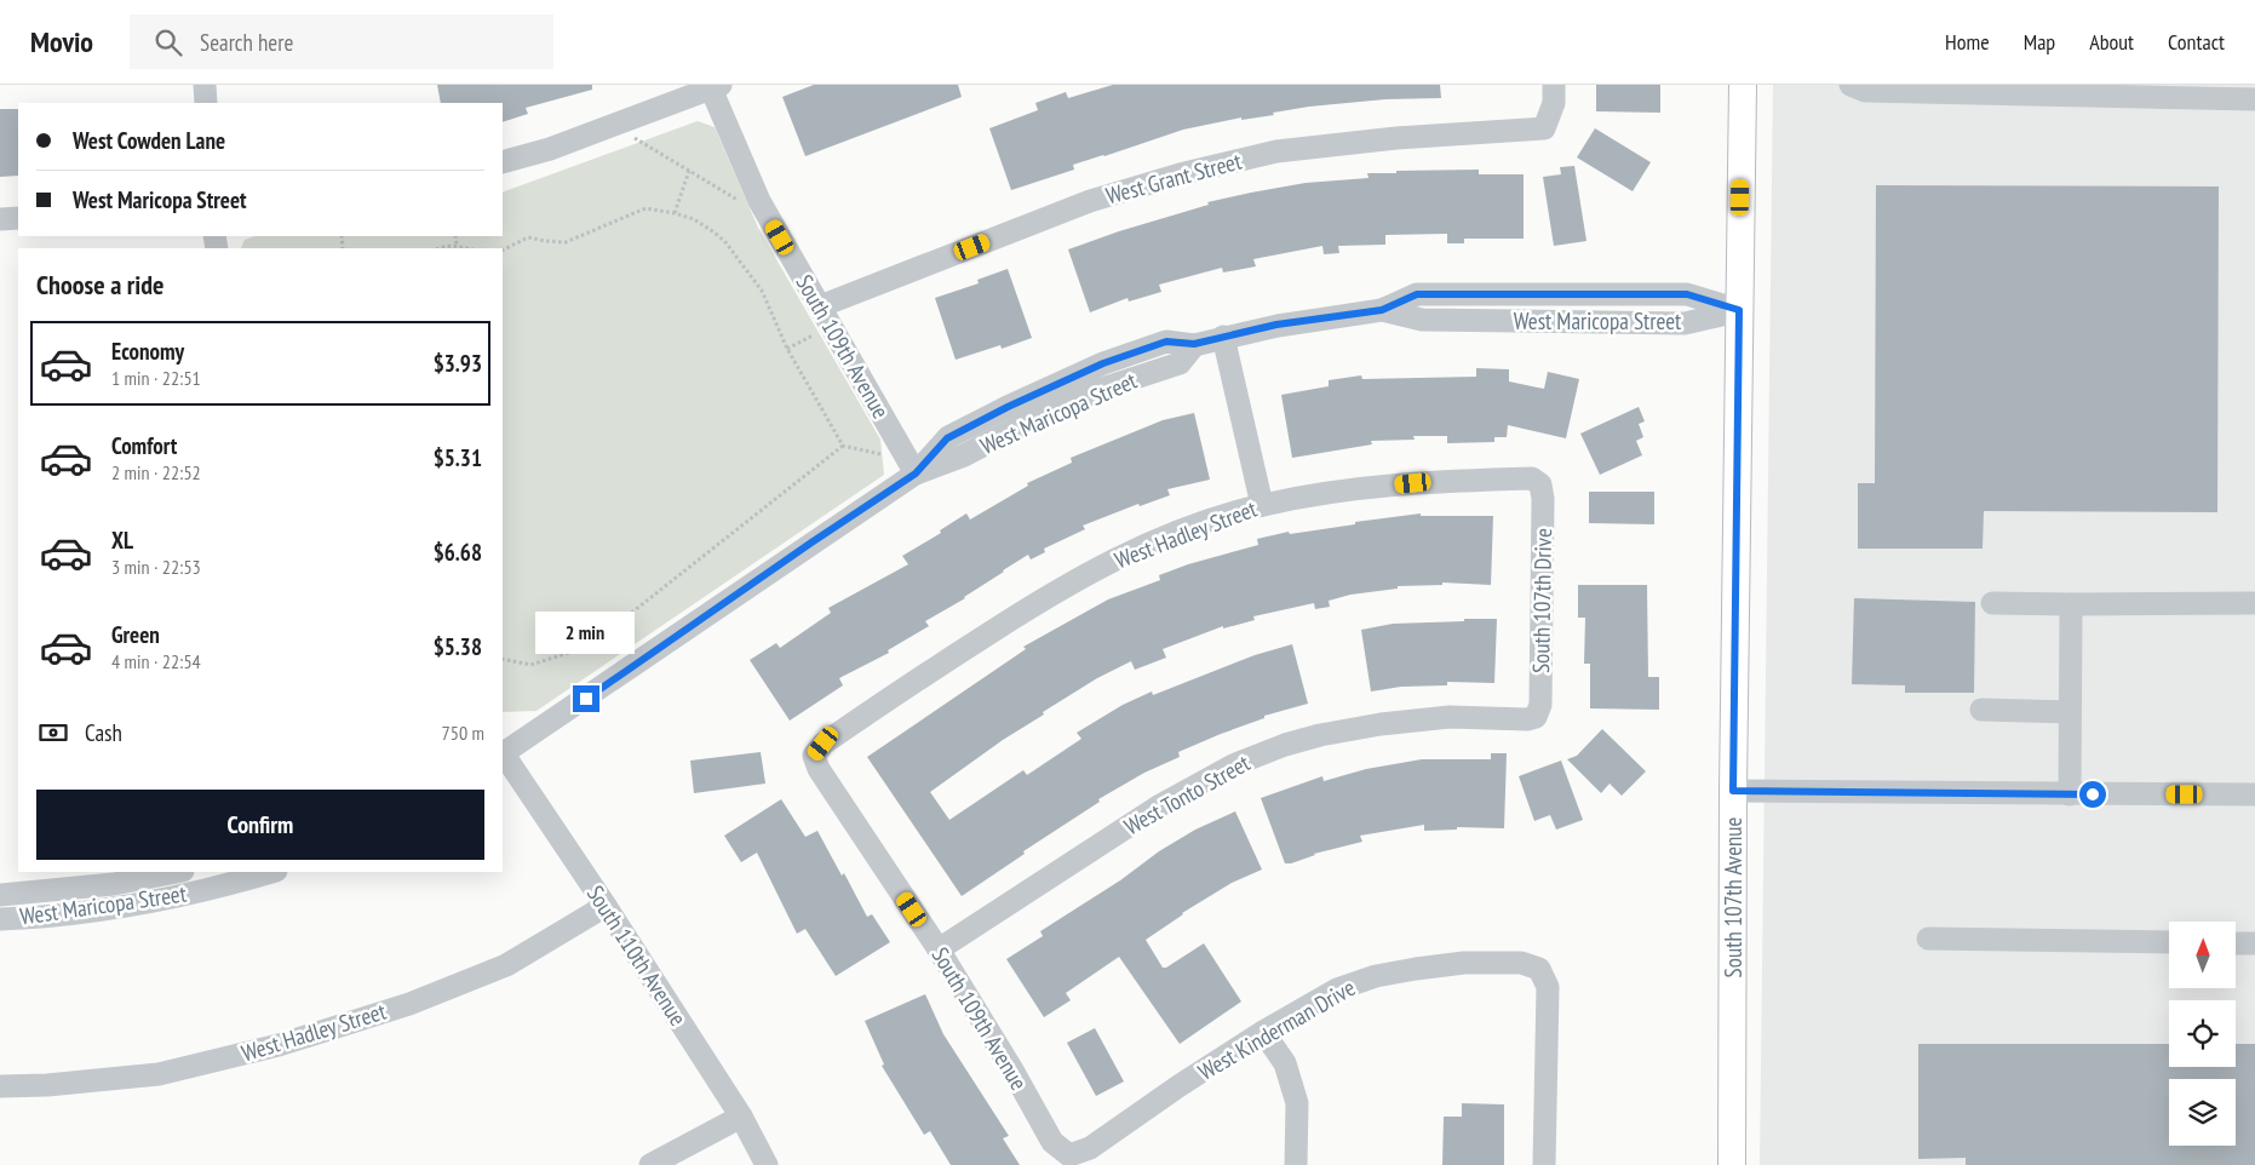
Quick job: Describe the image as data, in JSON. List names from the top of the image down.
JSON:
{
  "streets": {
    "main road": ["South 107th Avenue"],
    "street": [
      "West Grant Street",
      "West Maricopa Street",
      "South 109th Avenue",
      "West Hadley Street",
      "South 107th Drive",
      "West Tonto Street",
      "South 110th Avenue",
      "West Kinderman Drive"
    ]
  },
  "crossings": [
    ["West Grant Street", "South 109th Avenue"],
    ["West Maricopa Street", "South 109th Avenue"],
    ["West Maricopa Street", "South 107th Avenue"],
    ["South 109th Avenue", "West Hadley Street"],
    ["South 109th Avenue", "West Tonto Street"],
    ["South 109th Avenue", "West Kinderman Drive"],
    ["West Hadley Street", "South 107th Drive"],
    ["West Hadley Street", "South 110th Avenue"],
    ["South 107th Drive", "West Tonto Street"]
  ],
  "north": "top",
  "page": {
    "header": "Movio",
    "search": "Search here",
    "nav": [
      "Home",
      "Map",
      "About",
      "Contact"
    ],
    "banner": ["West Cowden Lane", "West Maricopa Street"],
    "heading": "Choose a ride",
    "list": [
      {
        "name": "Economy",
        "note": "1 min · 22:51",
        "value": "$3.93"
      },
      {
        "name": "Comfort",
        "note": "2 min · 22:52",
        "value": "$5.31"
      },
      {
        "name": "XL",
        "note": "3 min · 22:53",
        "value": "$6.68"
      },
      {
        "name": "Green",
        "note": "4 min · 22:54",
        "value": "$5.38"
      }
    ],
    "bubble": "2 min",
    "pay": ["Cash", "750 m"],
    "buttons": "Confirm"
  }
}
